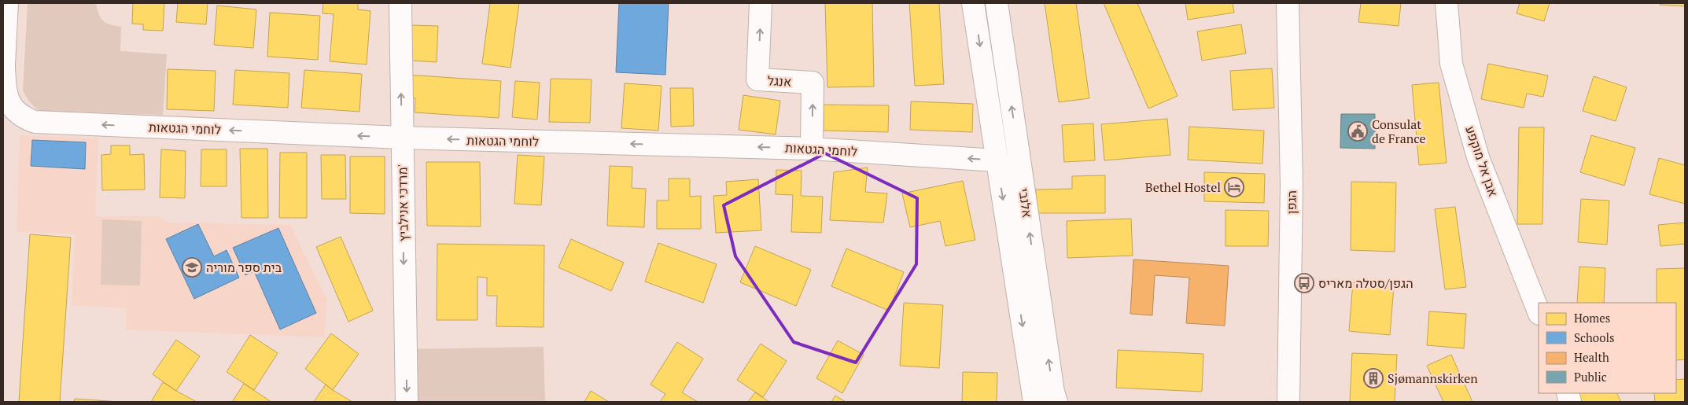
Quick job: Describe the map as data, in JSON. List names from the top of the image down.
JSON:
{
  "streets": {
    "street": [
      "אנגל",
      "לוחמי הגטאות",
      "אבן אל מוקפע",
      "הגפן",
      "מרדכי אנילביץ'",
      "אלנבי"
    ]
  },
  "crossings": [
    ["אנגל", "לוחמי הגטאות"],
    ["לוחמי הגטאות", "מרדכי אנילביץ'"],
    ["לוחמי הגטאות", "אלנבי"]
  ],
  "one_way": ["לוחמי הגטאות"],
  "places": {
    "public building": ["Consulat de France"],
    "hotel": ["Bethel Hostel"],
    "school or university": ["בית ספר מוריה"],
    "bus stop": ["הגפן/סטלה מאריס"],
    "building": ["Sjømannskirken"]
  },
  "legend": [
    "Homes",
    "Schools",
    "Health",
    "Public"
  ]
}
